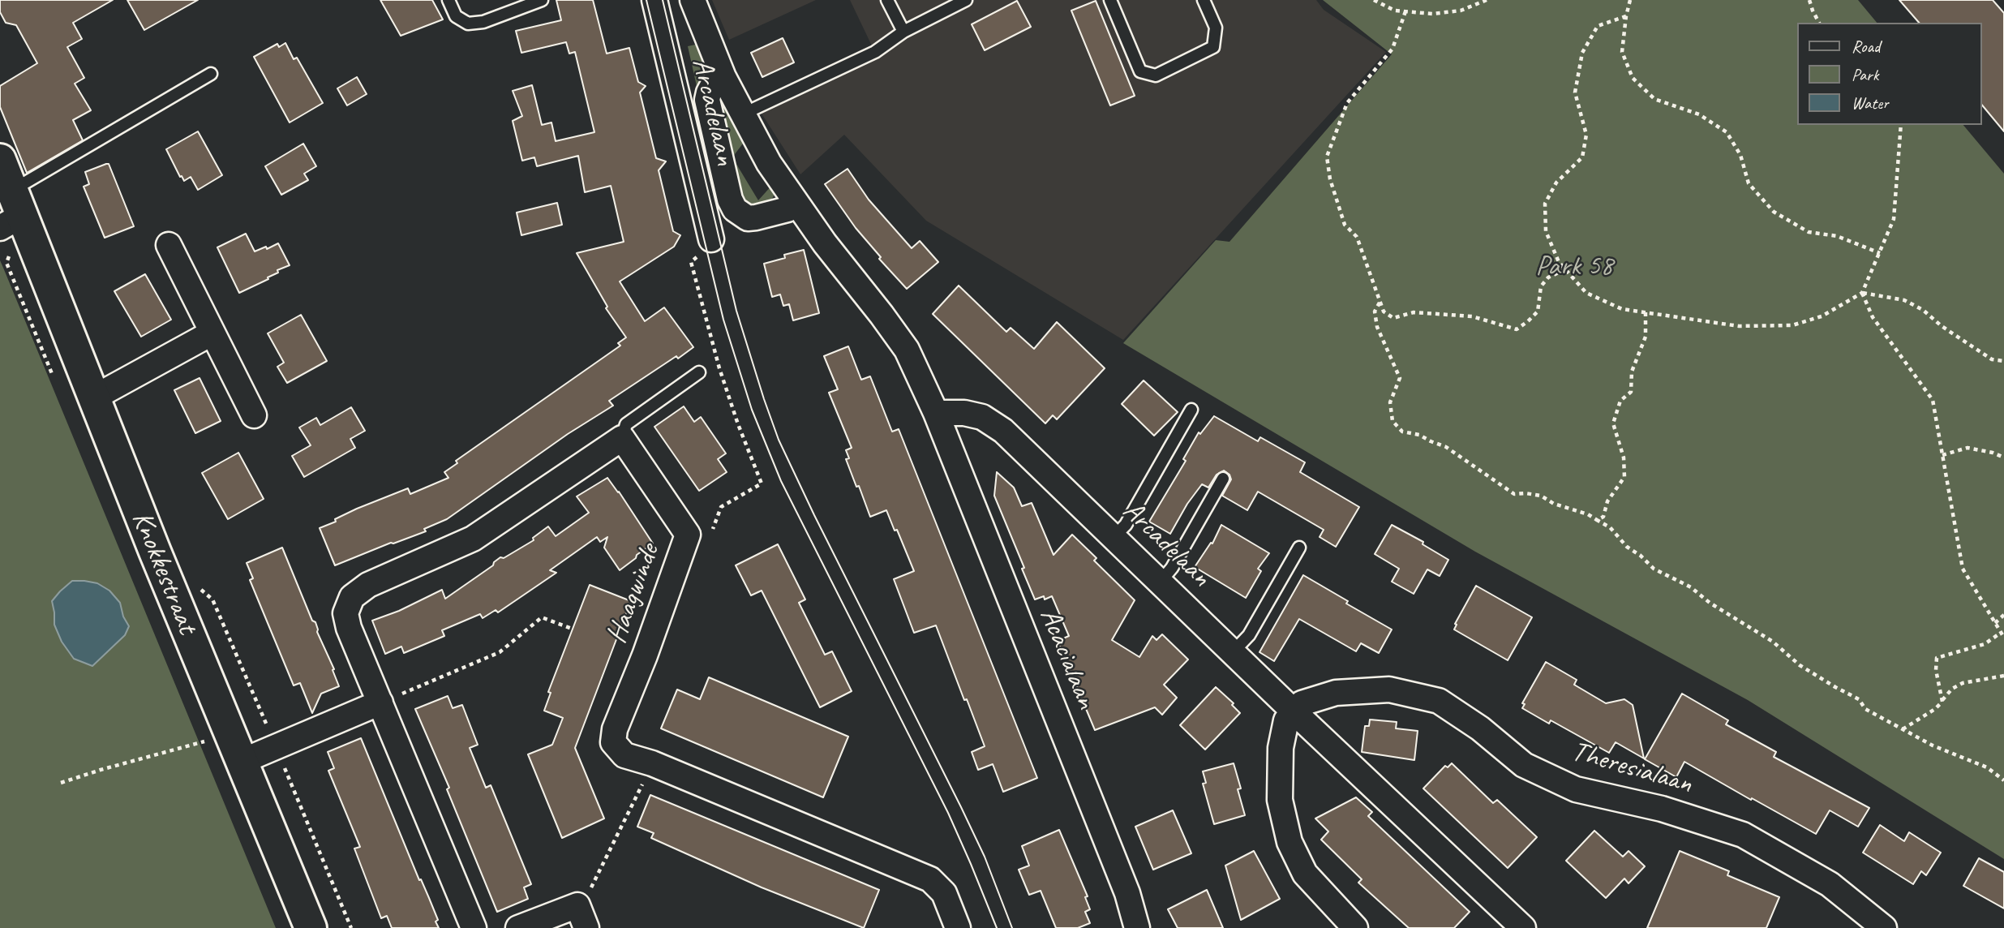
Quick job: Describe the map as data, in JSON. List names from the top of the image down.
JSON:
{
  "streets": {
    "street": [
      "Arcadelaan",
      "Knokkestraat",
      "Haagwinde",
      "Acacialaan",
      "Theresialaan"
    ]
  },
  "crossings": [
    ["Arcadelaan", "Acacialaan"],
    ["Arcadelaan", "Theresialaan"]
  ],
  "parks": ["Park 58"],
  "legend": ["Road", "Park", "Water"]
}
